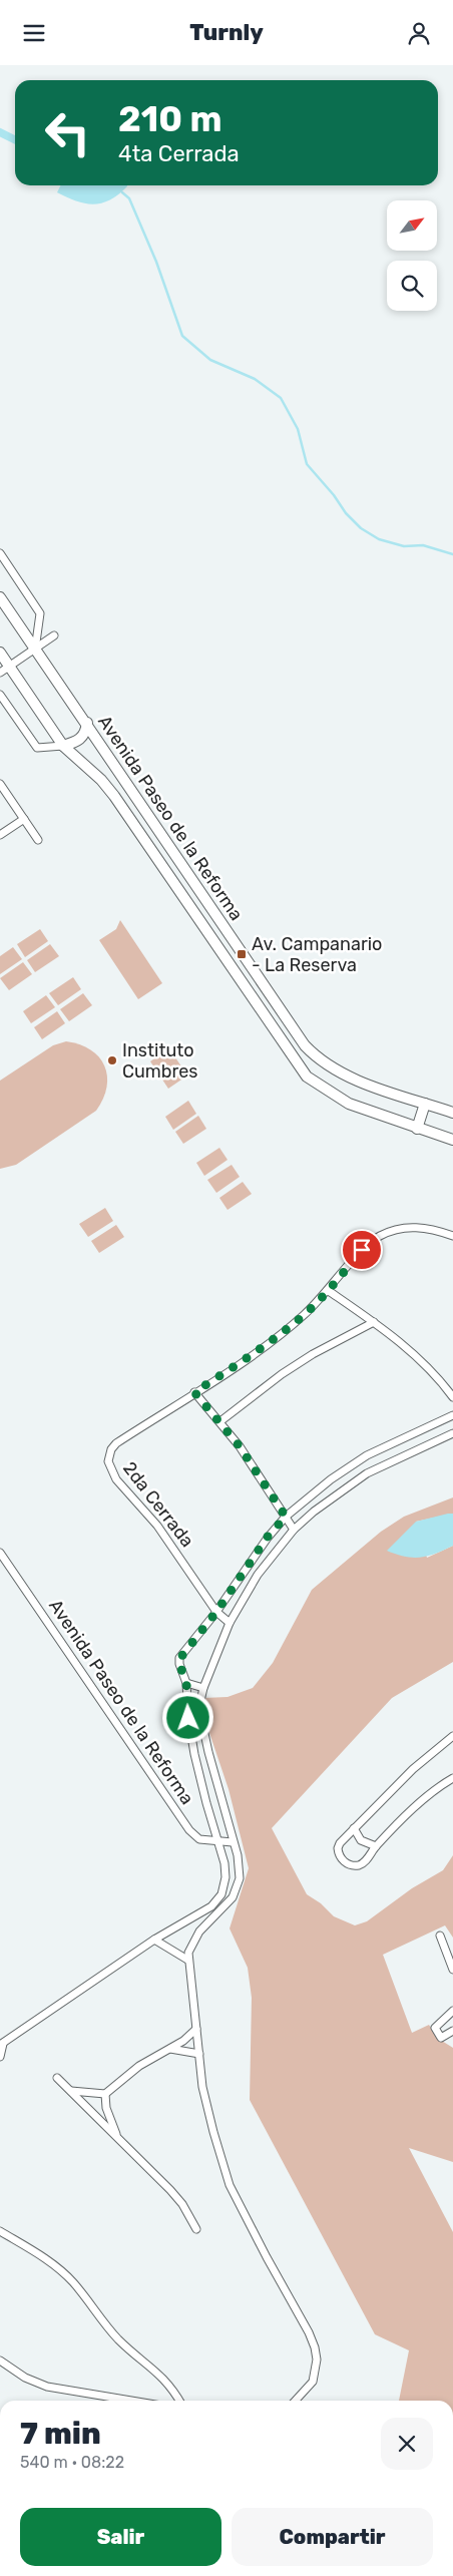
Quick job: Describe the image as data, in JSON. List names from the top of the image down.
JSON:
{
  "streets": {
    "street": ["Avenida Paseo de la Reforma", "2da Cerrada"]
  },
  "places": {
    "transit": ["Av. Campanario - La Reserva"],
    "other": ["Instituto Cumbres"]
  },
  "north": "top right",
  "page": {
    "header": "Turnly",
    "turn": ["210 m", "4ta Cerrada"],
    "heading": ["7 min", "540 m · 08:22"],
    "buttons": ["Salir", "Compartir"]
  }
}
